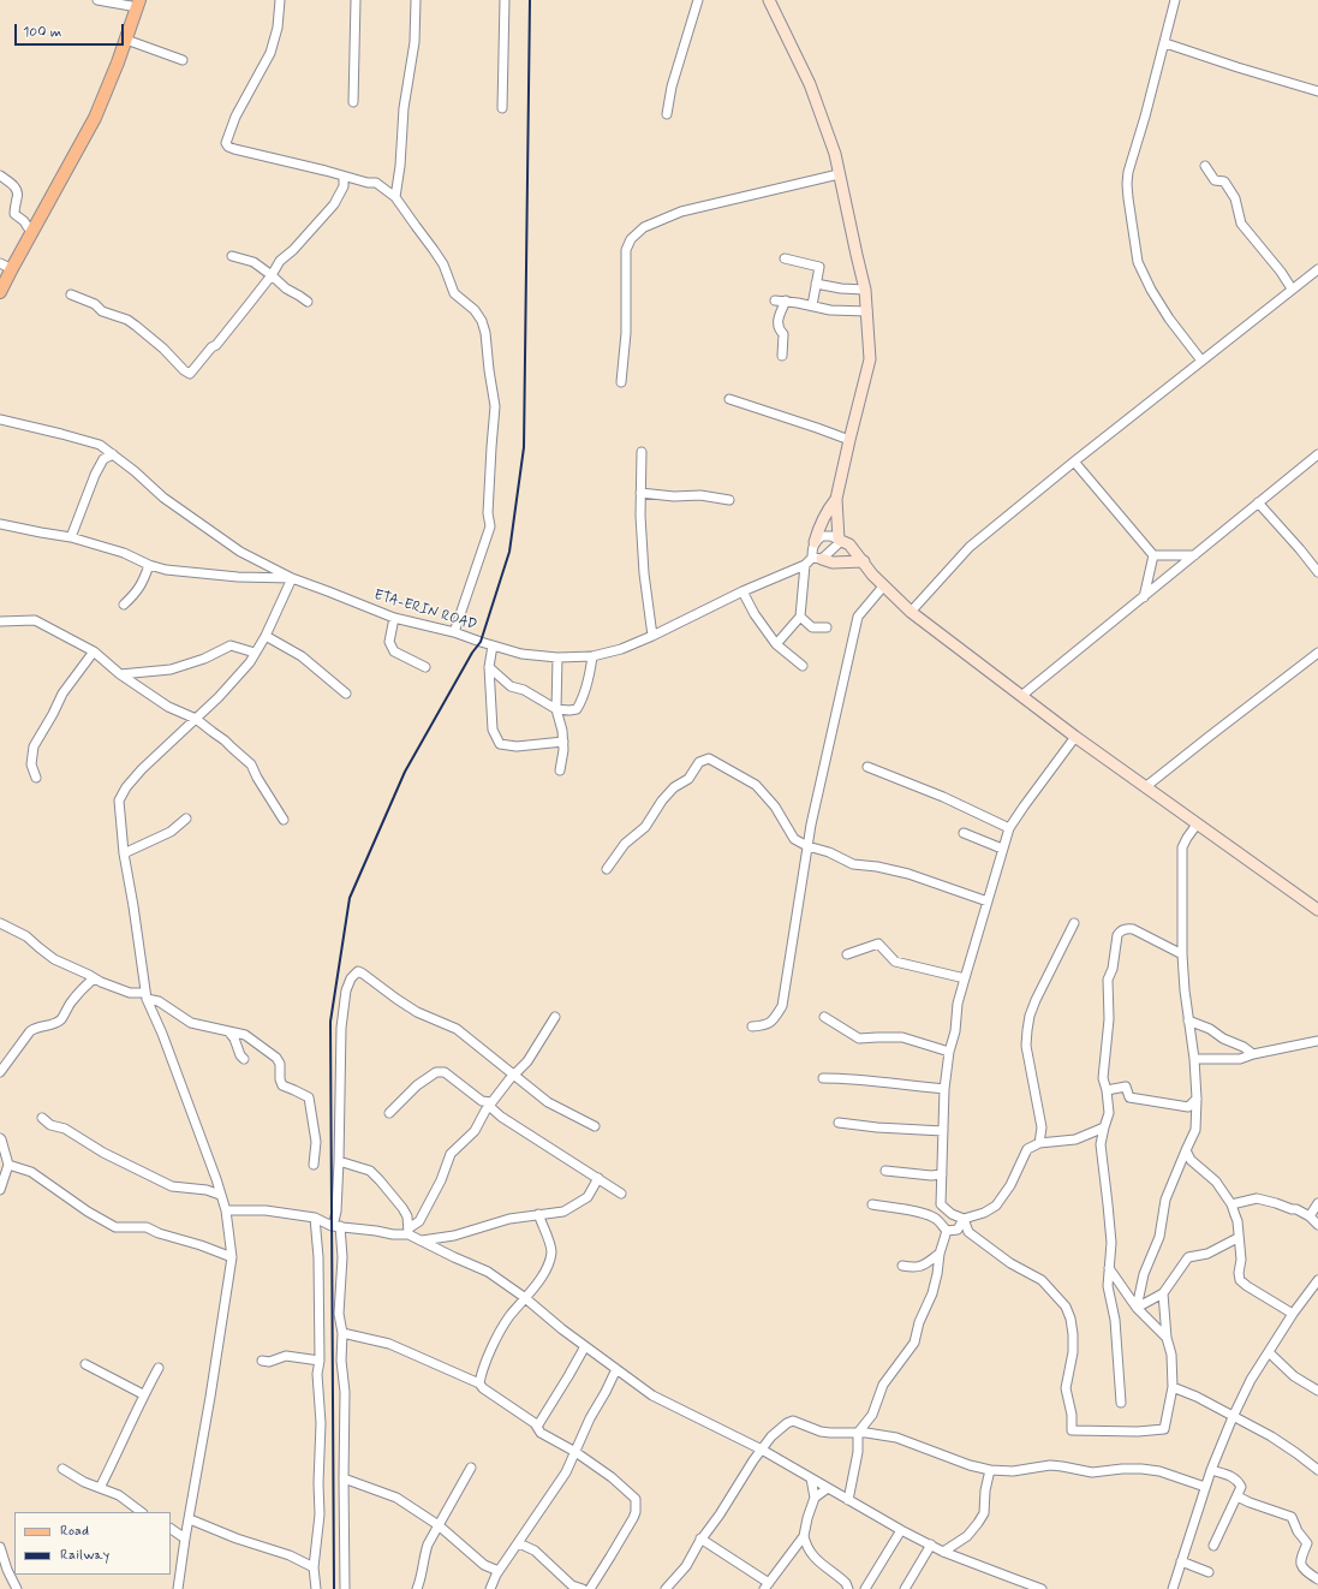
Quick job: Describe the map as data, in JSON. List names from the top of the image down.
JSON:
{
  "streets": {
    "street": ["ETA-ERIN ROAD"]
  },
  "legend": ["Road", "Railway"],
  "scale_bar": "100 m"
}
